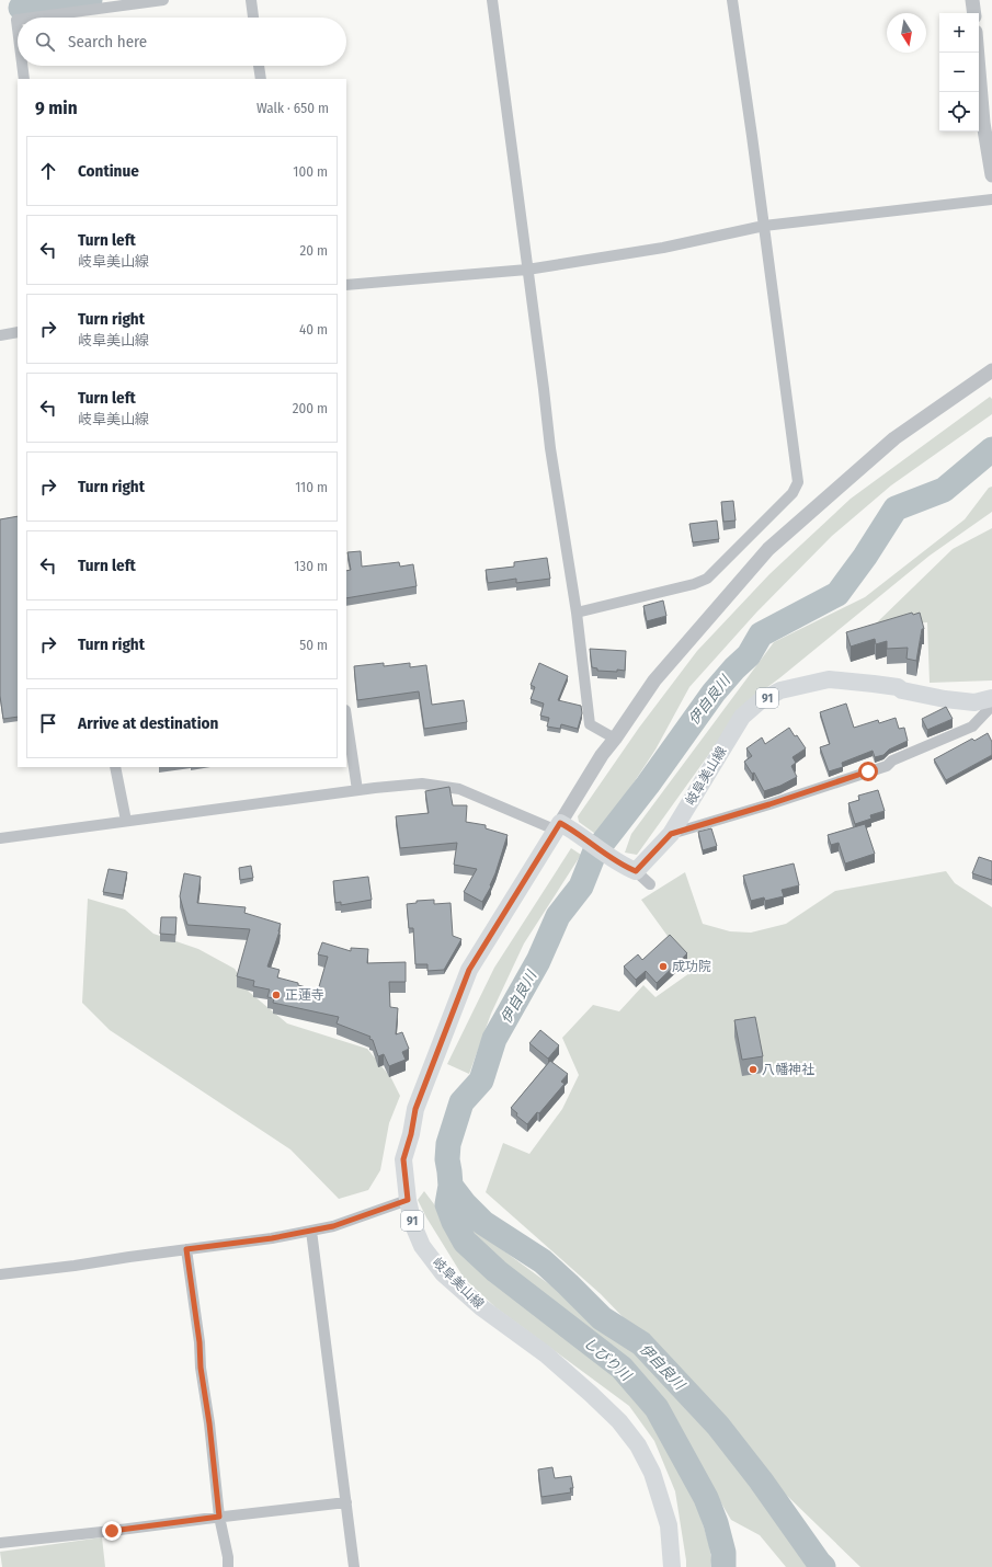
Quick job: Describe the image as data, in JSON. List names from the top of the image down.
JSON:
{
  "streets": {
    "main road": ["91", "岐阜美山線"]
  },
  "water": ["伊自良川", "しびり川"],
  "places": ["成功院", "正蓮寺", "八幡神社"],
  "north": "bottom",
  "page": {
    "map_buttons": ["+", "−"],
    "search": "Search here",
    "heading": ["9 min", "Walk · 650 m"],
    "list": [
      ["Continue", "100 m"],
      ["Turn left", "岐阜美山線", "20 m"],
      ["Turn right", "岐阜美山線", "40 m"],
      ["Turn left", "岐阜美山線", "200 m"],
      ["Turn right", "110 m"],
      ["Turn left", "130 m"],
      ["Turn right", "50 m"],
      "Arrive at destination"
    ]
  }
}
